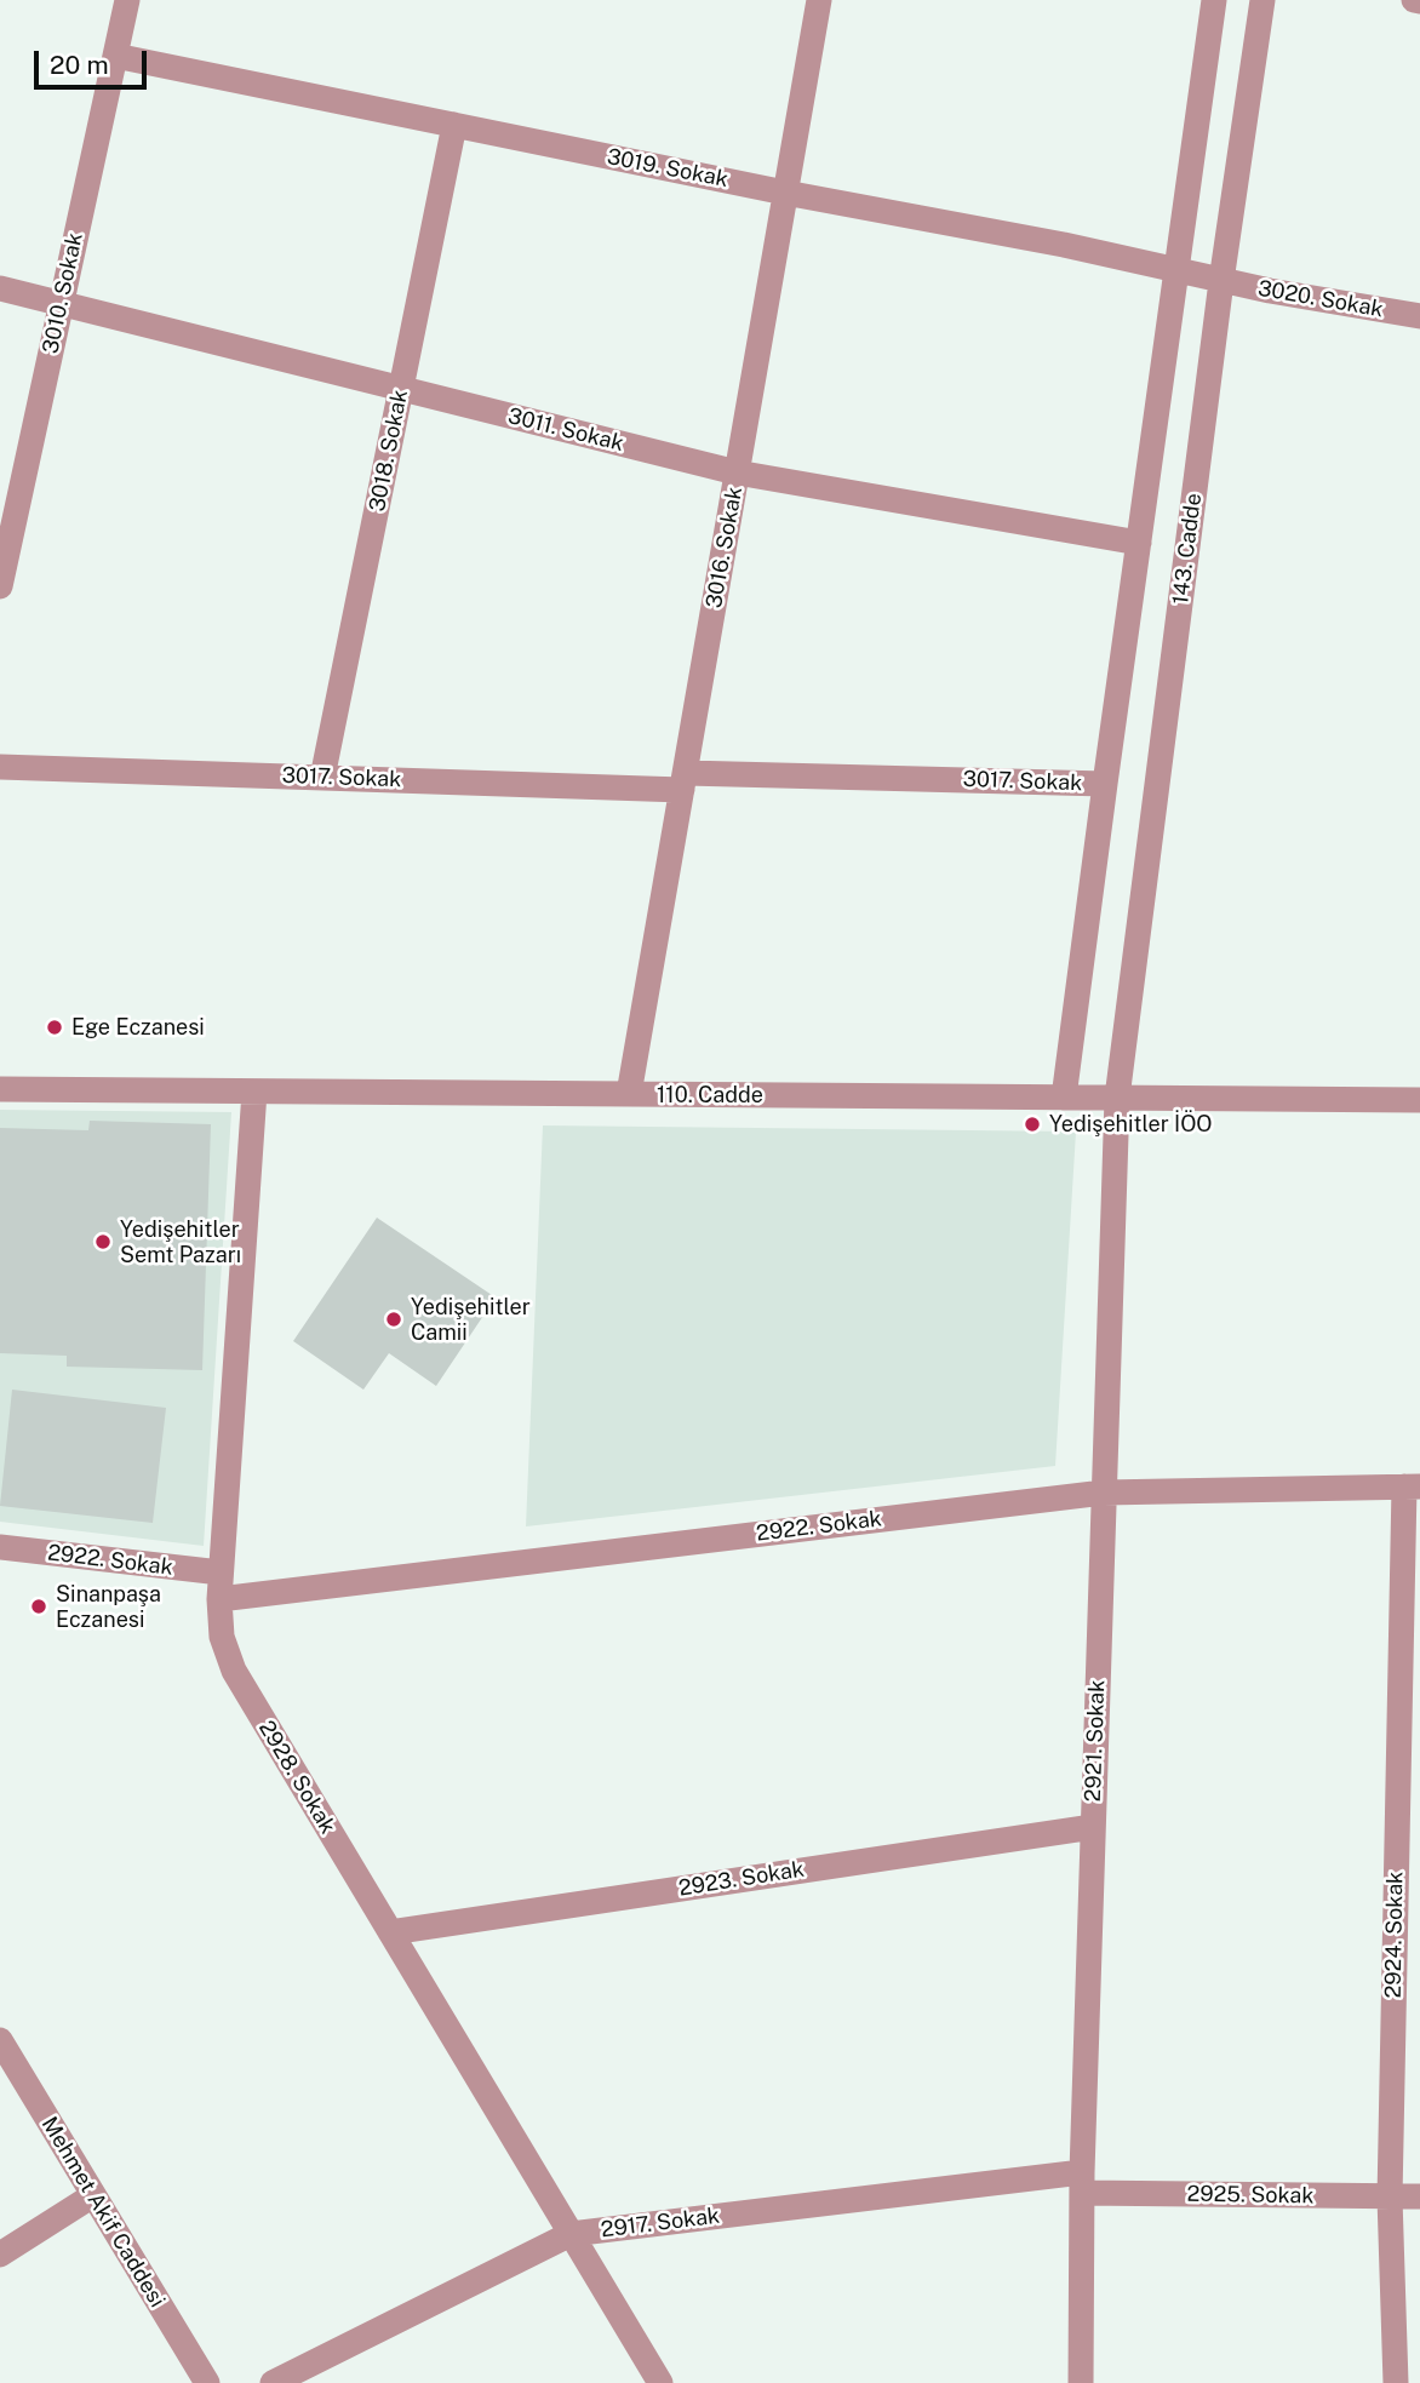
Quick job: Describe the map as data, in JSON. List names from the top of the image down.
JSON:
{
  "streets": {
    "street": [
      "3019. Sokak",
      "3010. Sokak",
      "3020. Sokak",
      "3011. Sokak",
      "3018. Sokak",
      "3016. Sokak",
      "143. Cadde",
      "3017. Sokak",
      "110. Cadde",
      "2922. Sokak",
      "2921. Sokak",
      "2928. Sokak",
      "2923. Sokak",
      "2924. Sokak",
      "2925. Sokak",
      "Mehmet Akif Caddesi",
      "2917. Sokak"
    ]
  },
  "crossings": [
    ["3019. Sokak", "3010. Sokak"],
    ["3019. Sokak", "3020. Sokak"],
    ["3019. Sokak", "3018. Sokak"],
    ["3019. Sokak", "3016. Sokak"],
    ["3019. Sokak", "143. Cadde"],
    ["3010. Sokak", "3011. Sokak"],
    ["3020. Sokak", "143. Cadde"],
    ["3011. Sokak", "3018. Sokak"],
    ["3011. Sokak", "3016. Sokak"],
    ["3018. Sokak", "3017. Sokak"],
    ["3016. Sokak", "3017. Sokak"],
    ["3016. Sokak", "110. Cadde"],
    ["143. Cadde", "110. Cadde"],
    ["143. Cadde", "2921. Sokak"],
    ["110. Cadde", "2921. Sokak"],
    ["110. Cadde", "2928. Sokak"],
    ["2922. Sokak", "2921. Sokak"],
    ["2922. Sokak", "2928. Sokak"],
    ["2922. Sokak", "2924. Sokak"],
    ["2921. Sokak", "2923. Sokak"],
    ["2921. Sokak", "2925. Sokak"],
    ["2921. Sokak", "2917. Sokak"],
    ["2928. Sokak", "2923. Sokak"],
    ["2928. Sokak", "2917. Sokak"],
    ["2924. Sokak", "2925. Sokak"],
    ["2925. Sokak", "2917. Sokak"]
  ],
  "places": [
    "Ege Eczanesi",
    "Yedişehitler İÖO",
    "Yedişehitler Semt Pazarı",
    "Yedişehitler Camii",
    "Sinanpaşa Eczanesi"
  ],
  "scale_bar": "20 m"
}
